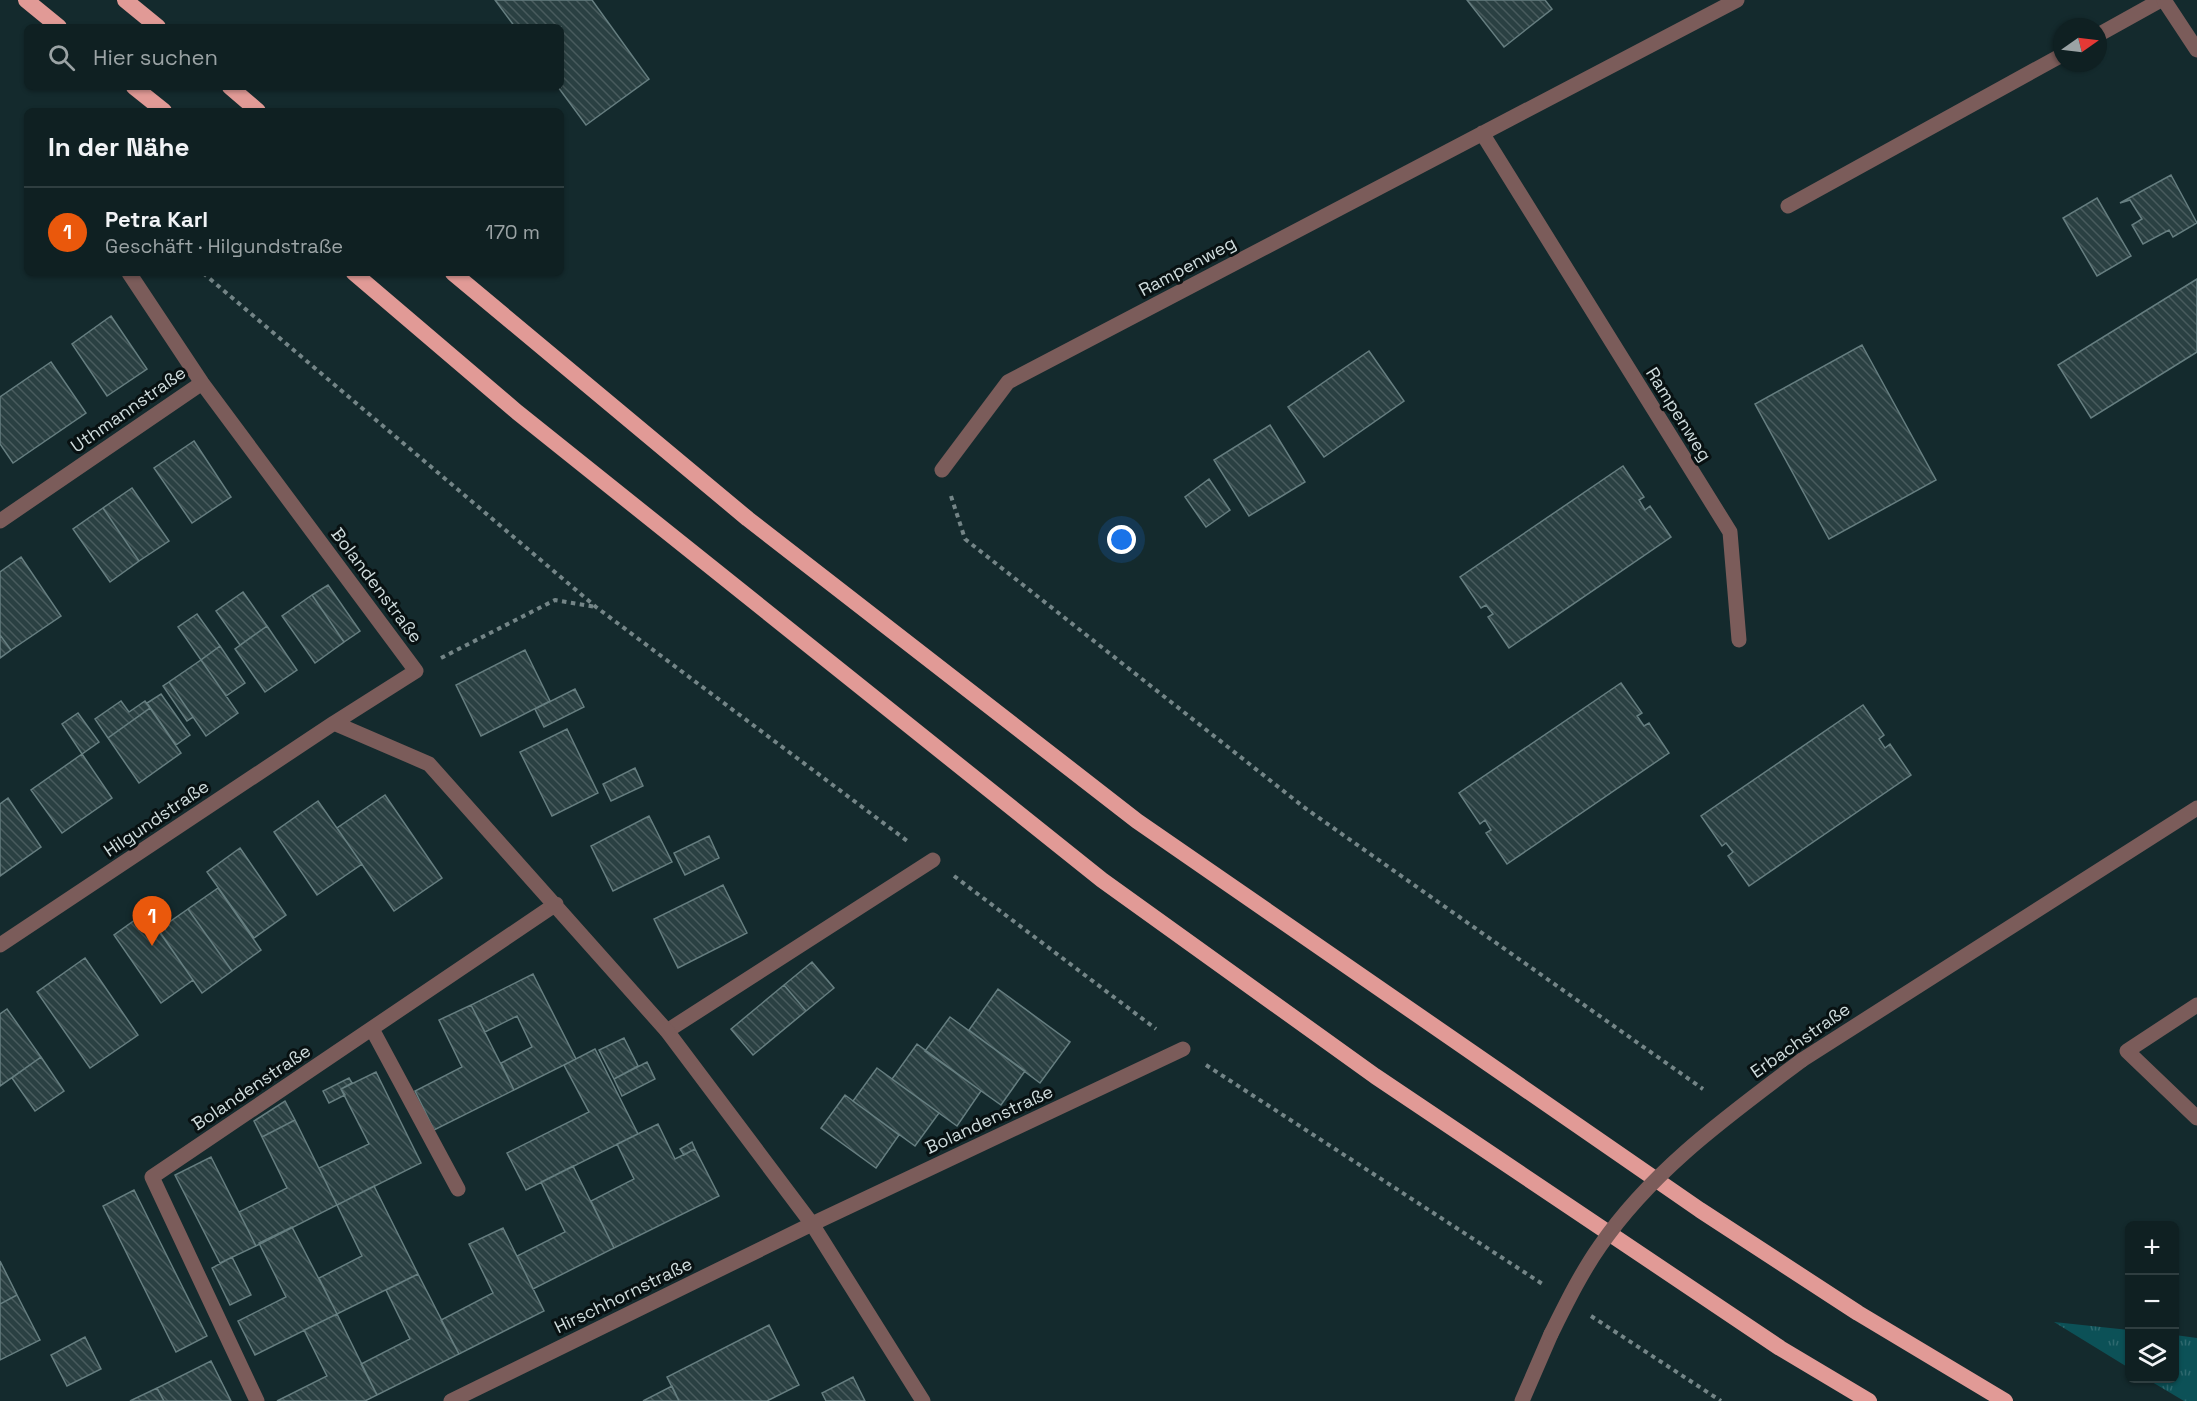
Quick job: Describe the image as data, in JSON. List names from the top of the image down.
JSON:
{
  "streets": {
    "street": [
      "Rampenweg",
      "Uthmannstraße",
      "Bolandenstraße",
      "Hilgundstraße",
      "Erbachstraße",
      "Hirschhornstraße"
    ]
  },
  "crossings": [
    ["Uthmannstraße", "Bolandenstraße"],
    ["Bolandenstraße", "Hilgundstraße"],
    ["Bolandenstraße", "Hirschhornstraße"]
  ],
  "north": "right",
  "page": {
    "search": "Hier suchen",
    "heading": "In der Nähe",
    "list": [
      {
        "mark": "1",
        "name": "Petra Karl",
        "note": "Geschäft · Hilgundstraße",
        "value": "170 m"
      }
    ],
    "pins": "1",
    "map_buttons": ["+", "−"]
  }
}
